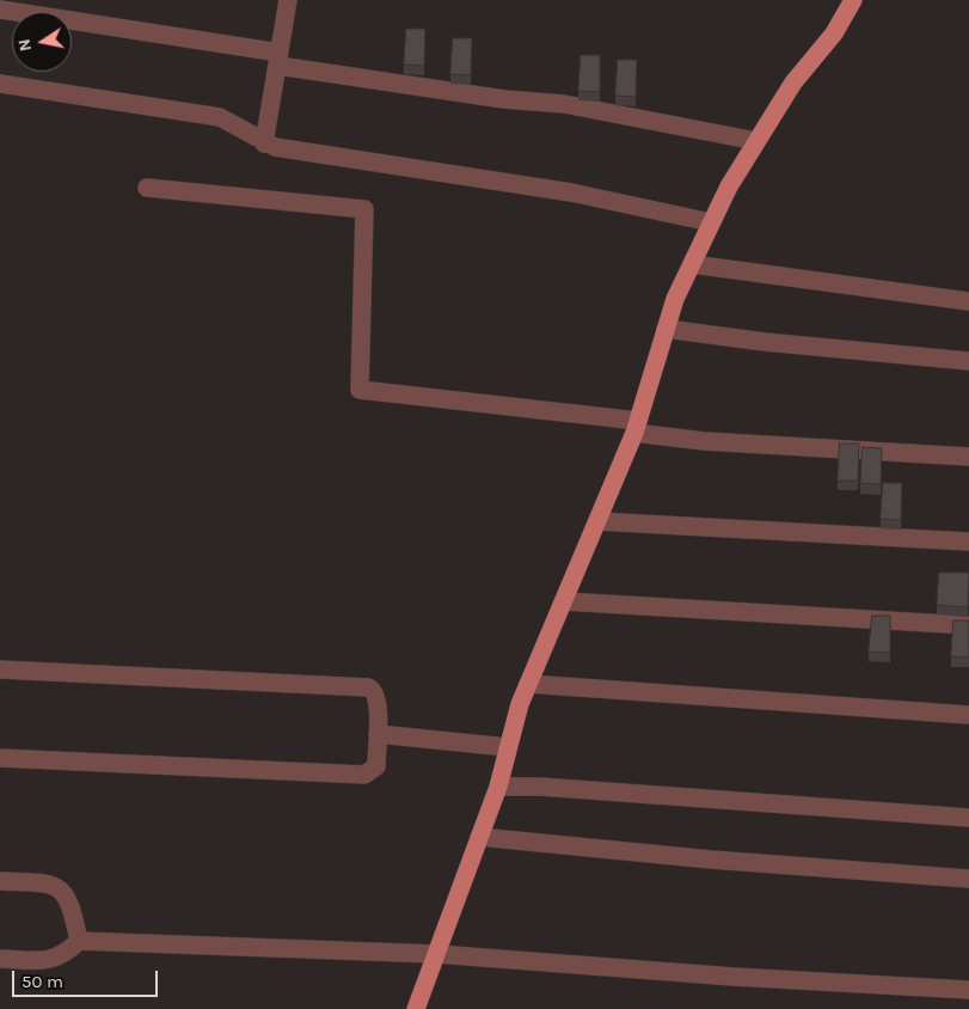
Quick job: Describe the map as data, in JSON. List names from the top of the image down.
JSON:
{
  "scale_bar": "50 m",
  "north": "left"
}
